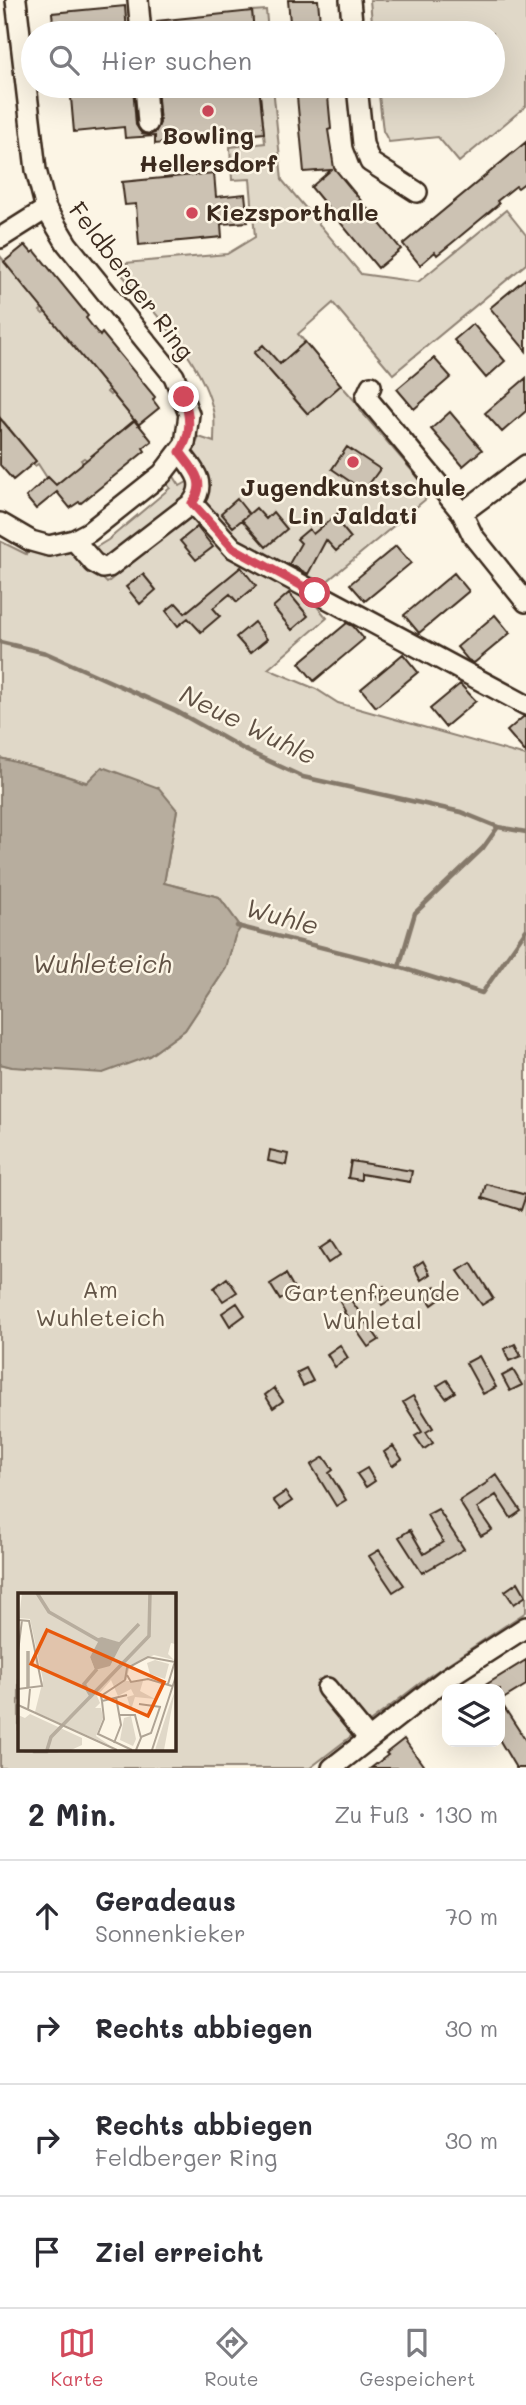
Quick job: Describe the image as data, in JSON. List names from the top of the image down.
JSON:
{
  "streets": {
    "street": ["Feldberger Ring"]
  },
  "water": ["Neue Wuhle", "Wuhle", "Wuhleteich"],
  "parks": ["Am Wuhleteich", "Gartenfreunde Wuhletal"],
  "places": ["Bowling Hellersdorf", "Kiezsporthalle", "Jugendkunstschule Lin Jaldati"],
  "page": {
    "search": "Hier suchen",
    "heading": ["2 Min.", "Zu Fuß · 130 m"],
    "list": [
      ["Geradeaus", "Sonnenkieker", "70 m"],
      ["Rechts abbiegen", "30 m"],
      ["Rechts abbiegen", "Feldberger Ring", "30 m"],
      "Ziel erreicht"
    ],
    "nav": ["Karte", "Route", "Gespeichert"]
  }
}
